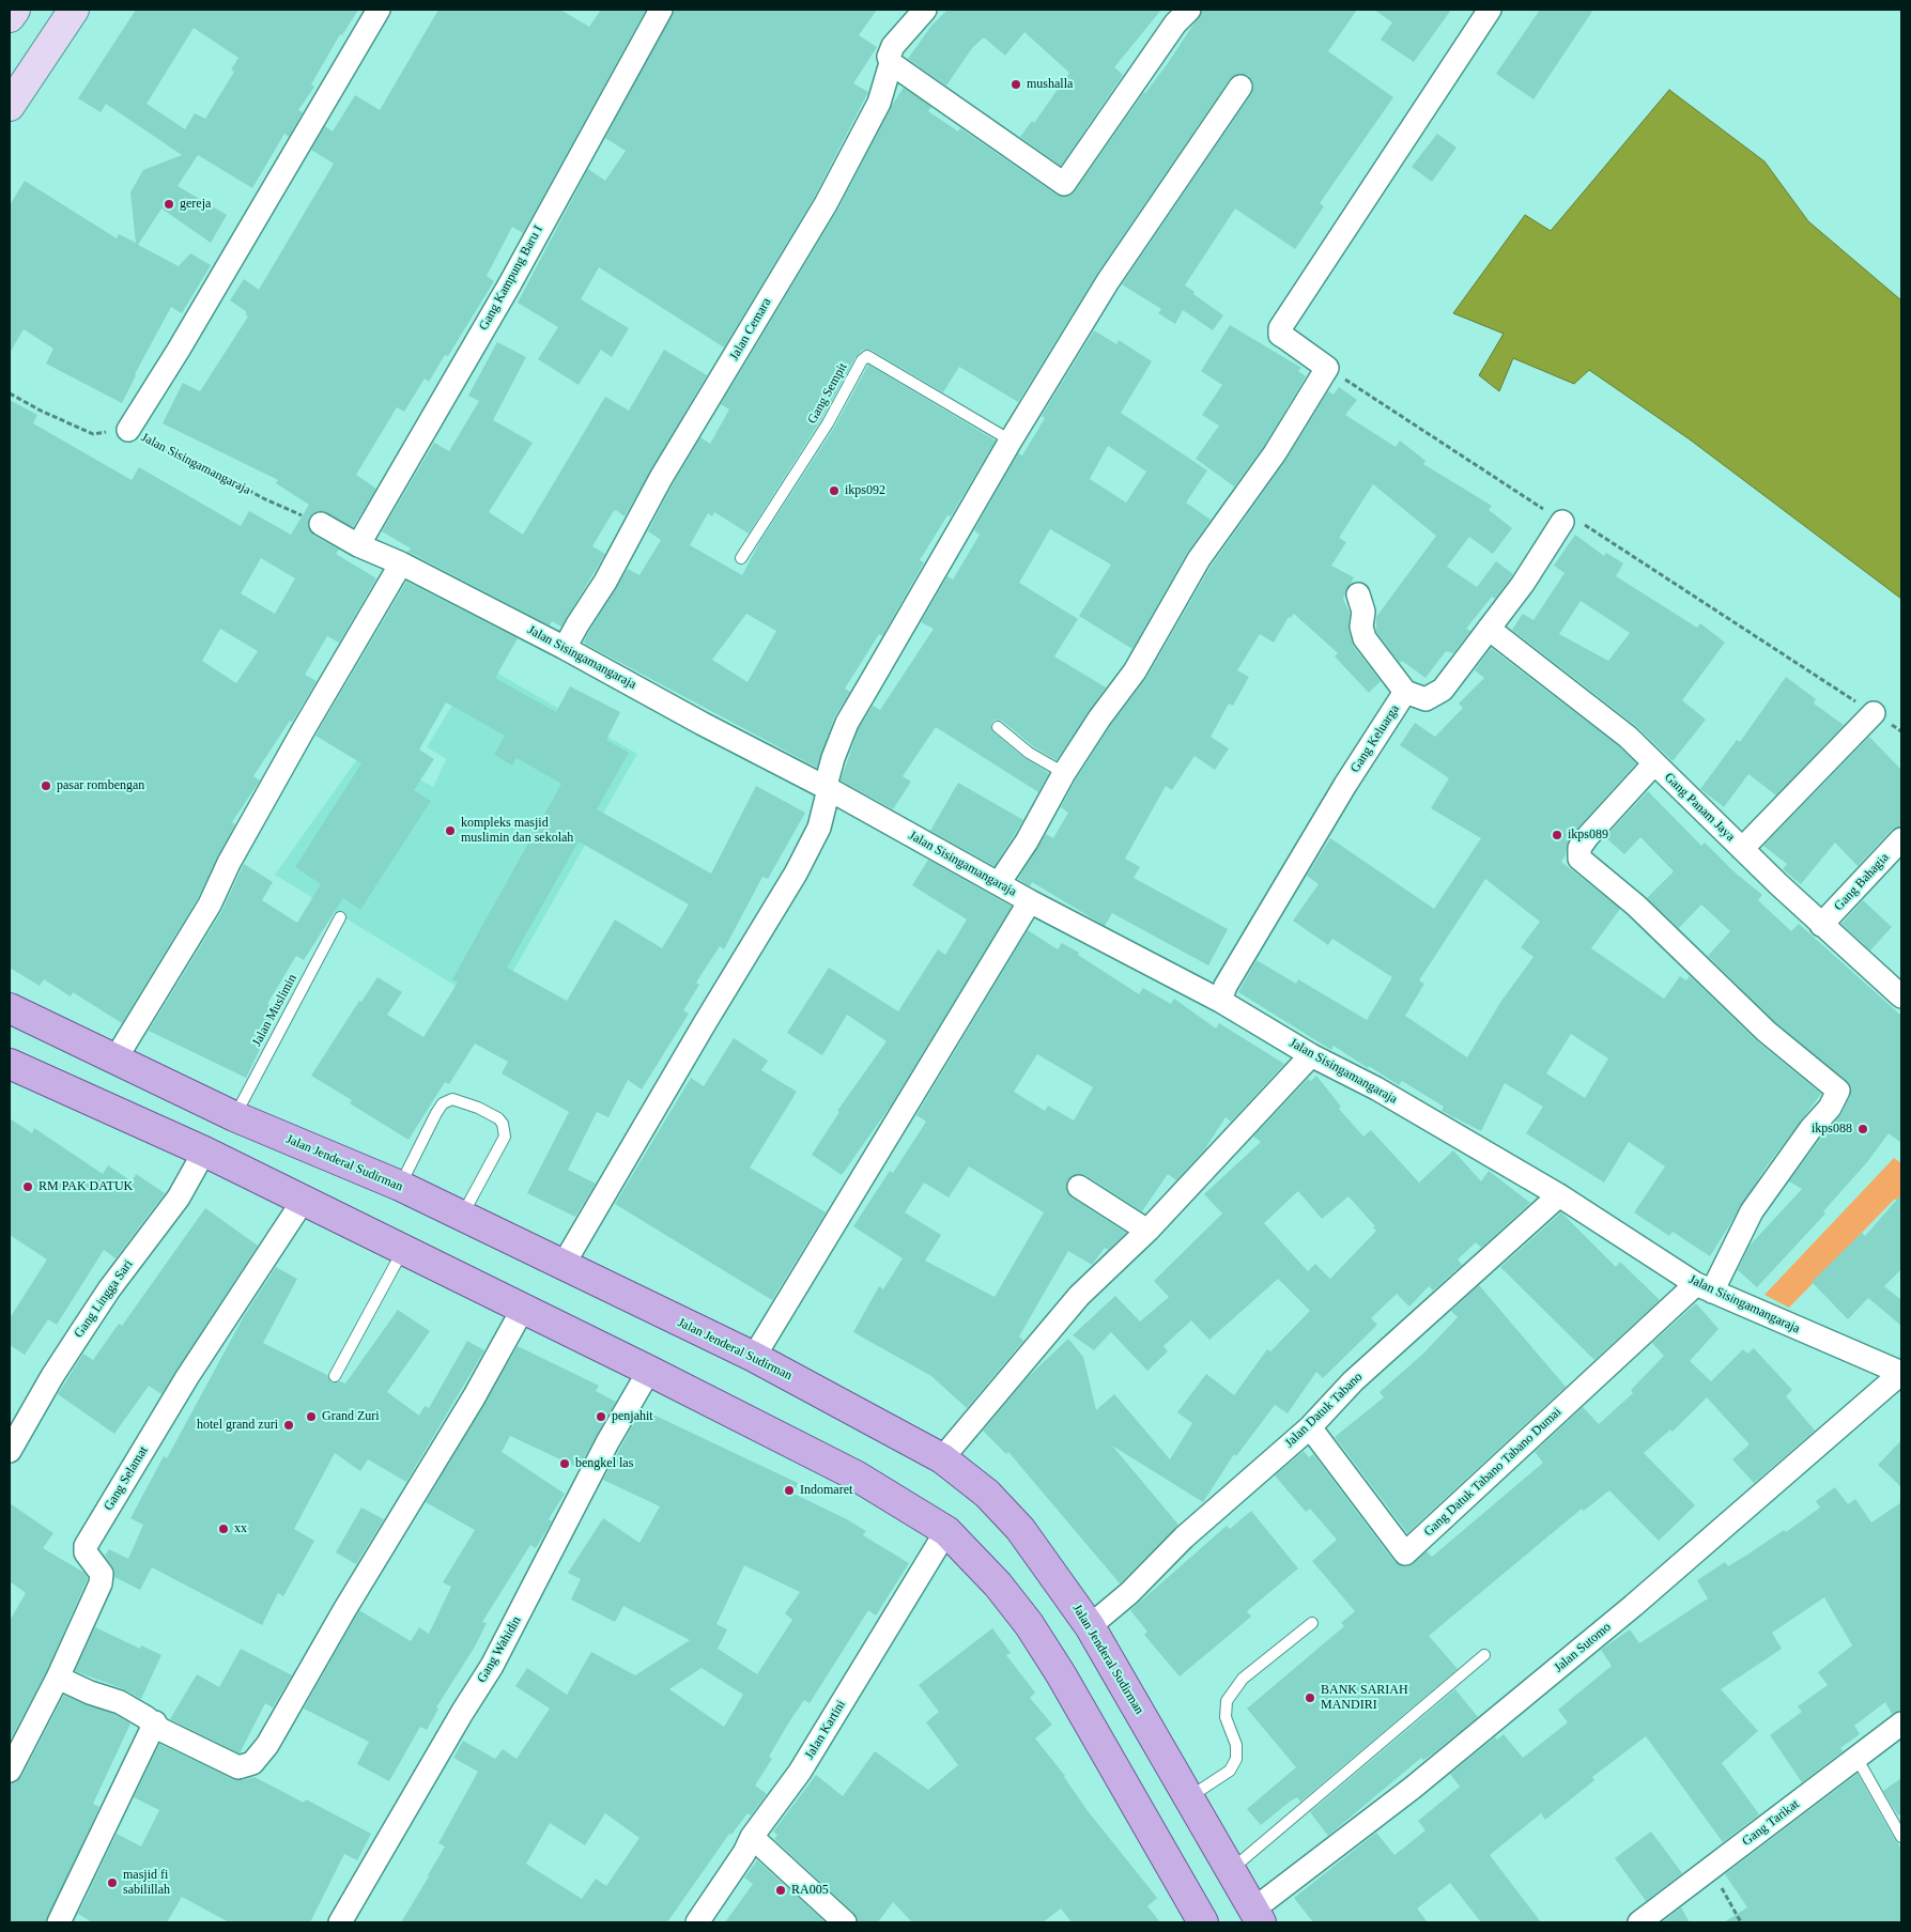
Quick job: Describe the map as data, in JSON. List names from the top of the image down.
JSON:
{
  "streets": {
    "main road": ["Jalan Jenderal Sudirman"],
    "street": [
      "Gang Kampung Baru I",
      "Jalan Cemara",
      "Jalan Sisingamangaraja",
      "Gang Keluarga",
      "Gang Panam Jaya",
      "Gang Bahagia",
      "Gang Lingga Sari",
      "Jalan Datuk Tabano",
      "Gang Datuk Tabano Tabano Dumai",
      "Gang Selamat",
      "Jalan Sutomo",
      "Gang Wahidin",
      "Jalan Kartini",
      "Gang Tarikat"
    ],
    "lane": ["Gang Sempit", "Jalan Muslimin"]
  },
  "crossings": [
    ["Gang Kampung Baru I", "Jalan Sisingamangaraja"],
    ["Jalan Cemara", "Jalan Sisingamangaraja"],
    ["Jalan Sisingamangaraja", "Gang Keluarga"],
    ["Jalan Sisingamangaraja", "Jalan Datuk Tabano"],
    ["Jalan Sisingamangaraja", "Gang Datuk Tabano Tabano Dumai"],
    ["Jalan Sisingamangaraja", "Jalan Sutomo"],
    ["Gang Keluarga", "Gang Panam Jaya"],
    ["Gang Panam Jaya", "Gang Bahagia"],
    ["Jalan Muslimin", "Jalan Jenderal Sudirman"],
    ["Jalan Jenderal Sudirman", "Jalan Datuk Tabano"],
    ["Jalan Jenderal Sudirman", "Jalan Sutomo"],
    ["Jalan Datuk Tabano", "Gang Datuk Tabano Tabano Dumai"]
  ],
  "places": [
    "mushalla",
    "gereja",
    "ikps092",
    "pasar rombengan",
    "kompleks masjid muslimin dan sekolah",
    "ikps089",
    "ikps088",
    "RM PAK DATUK",
    "Grand Zuri",
    "penjahit",
    "hotel grand zuri",
    "bengkel las",
    "Indomaret",
    "xx",
    "BANK SARIAH MANDIRI",
    "masjid fi sabilillah",
    "RA005"
  ]
}
